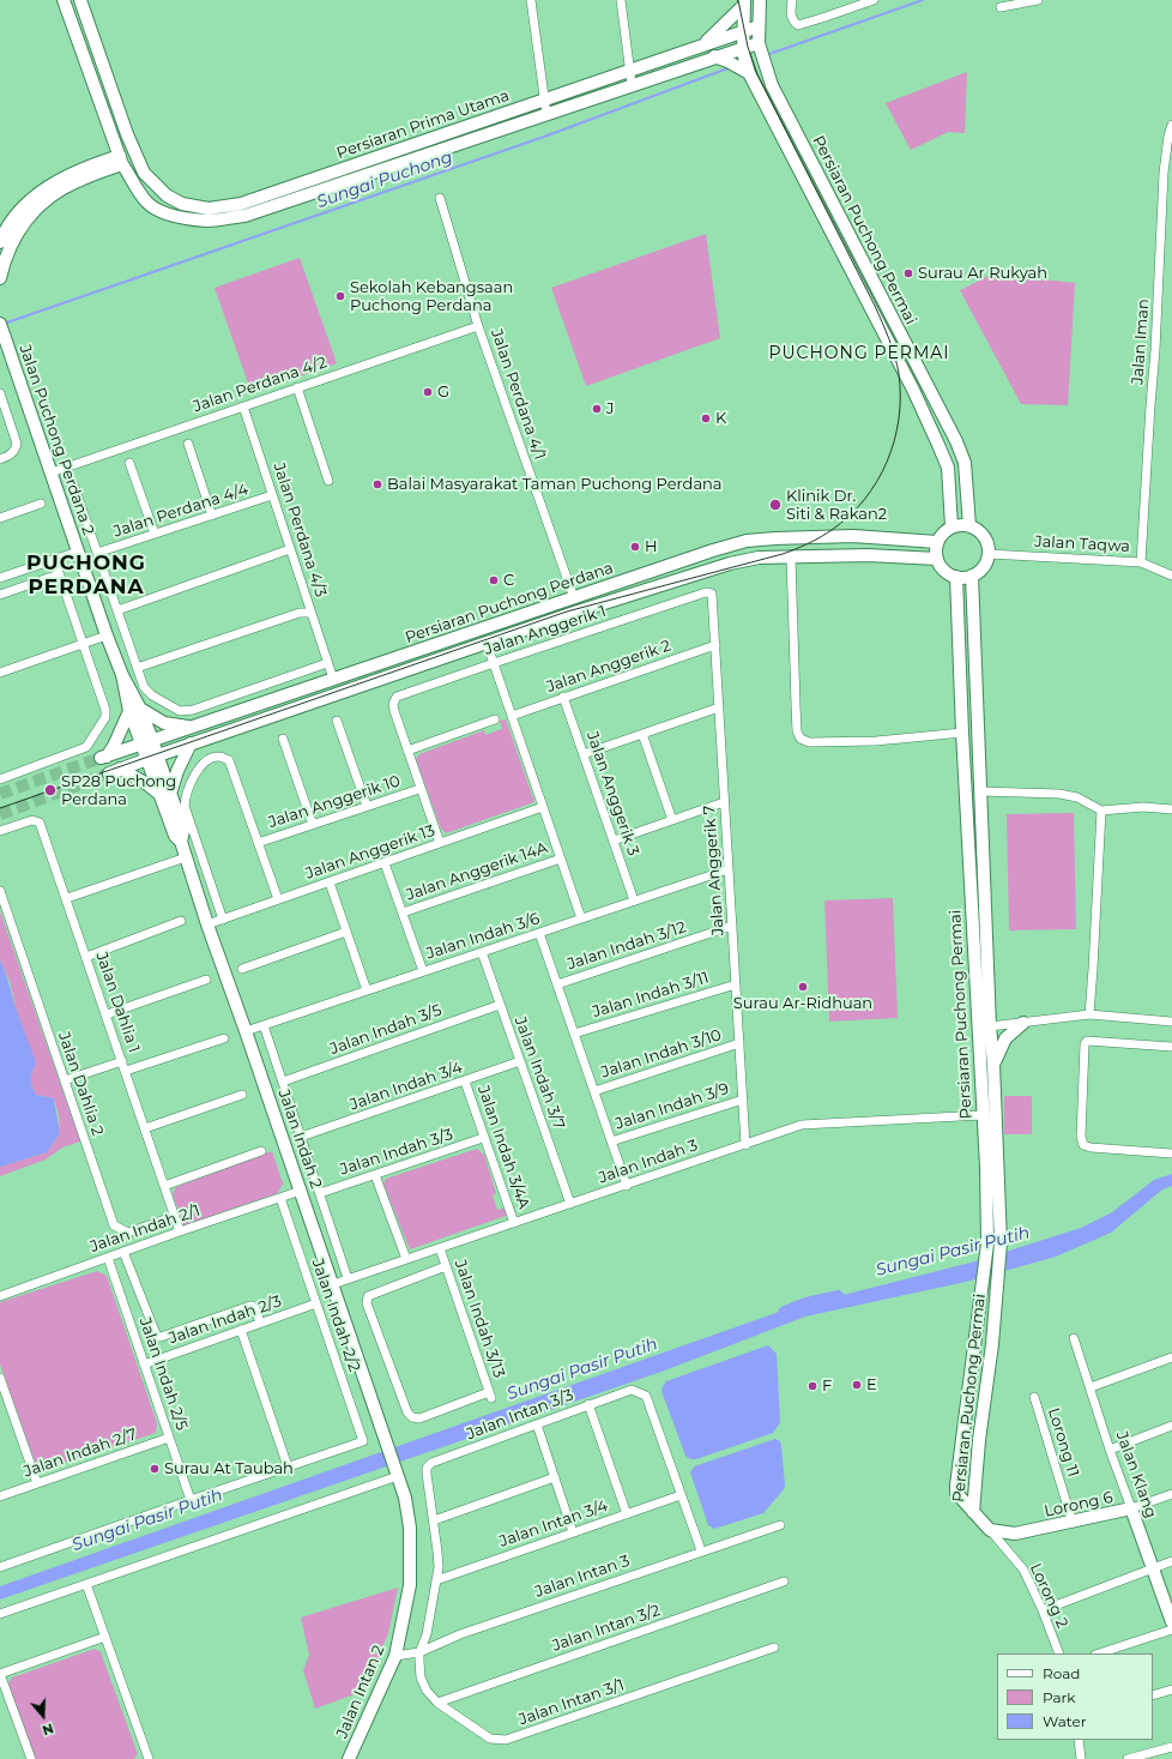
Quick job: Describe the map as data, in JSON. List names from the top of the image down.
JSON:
{
  "streets": {
    "main road": [
      "Persiaran Prima Utama",
      "Persiaran Puchong Permai",
      "Jalan Puchong Perdana 2",
      "Persiaran Puchong Perdana",
      "Jalan Indah 2",
      "Jalan Klang",
      "Lorong 6",
      "Jalan Intan 2"
    ],
    "street": [
      "Jalan Iman",
      "Jalan Perdana 4/2",
      "Jalan Perdana 4/1",
      "Jalan Perdana 4/4",
      "Jalan Perdana 4/3",
      "Jalan Taqwa",
      "Jalan Anggerik 1",
      "Jalan Anggerik 2",
      "Jalan Anggerik 3",
      "Jalan Anggerik 10",
      "Jalan Anggerik 13",
      "Jalan Anggerik 7",
      "Jalan Anggerik 14A",
      "Jalan Indah 3/6",
      "Jalan Indah 3/12",
      "Jalan Indah 3/11",
      "Jalan Dahlia 1",
      "Jalan Indah 3/5",
      "Jalan Indah 3/10",
      "Jalan Indah 3/7",
      "Jalan Dahlia 2",
      "Jalan Indah 3/4",
      "Jalan Indah 3/9",
      "Jalan Indah 3/4A",
      "Jalan Indah 3/3",
      "Jalan Indah 3",
      "Jalan Indah 2/1",
      "Jalan Indah 2/2",
      "Jalan Indah 3/13",
      "Jalan Indah 2/3",
      "Jalan Indah 2/5",
      "Jalan Intan 3/3",
      "Lorong 11",
      "Jalan Indah 2/7",
      "Jalan Intan 3/4",
      "Jalan Intan 3",
      "Lorong 2",
      "Jalan Intan 3/2",
      "Jalan Intan 3/1"
    ]
  },
  "crossings": [
    ["Persiaran Prima Utama", "Persiaran Puchong Permai"],
    ["Persiaran Puchong Permai", "Jalan Taqwa"],
    ["Persiaran Puchong Permai", "Persiaran Puchong Perdana"],
    ["Persiaran Puchong Permai", "Jalan Indah 3"],
    ["Jalan Iman", "Jalan Taqwa"],
    ["Jalan Perdana 4/2", "Jalan Perdana 4/1"],
    ["Jalan Perdana 4/2", "Jalan Puchong Perdana 2"],
    ["Jalan Perdana 4/2", "Jalan Perdana 4/3"],
    ["Jalan Perdana 4/1", "Persiaran Puchong Perdana"],
    ["Jalan Puchong Perdana 2", "Persiaran Puchong Perdana"],
    ["Jalan Puchong Perdana 2", "Jalan Indah 2"],
    ["Jalan Perdana 4/4", "Jalan Perdana 4/3"],
    ["Jalan Perdana 4/3", "Persiaran Puchong Perdana"],
    ["Jalan Taqwa", "Persiaran Puchong Perdana"],
    ["Persiaran Puchong Perdana", "Jalan Indah 2"],
    ["Jalan Anggerik 1", "Jalan Anggerik 7"],
    ["Jalan Anggerik 2", "Jalan Anggerik 3"],
    ["Jalan Anggerik 2", "Jalan Anggerik 7"],
    ["Jalan Anggerik 3", "Jalan Indah 3/6"],
    ["Jalan Anggerik 13", "Jalan Indah 2"],
    ["Jalan Anggerik 7", "Jalan Indah 3/6"],
    ["Jalan Anggerik 7", "Jalan Indah 3/12"],
    ["Jalan Anggerik 7", "Jalan Indah 3/11"],
    ["Jalan Anggerik 7", "Jalan Indah 3/10"],
    ["Jalan Anggerik 7", "Jalan Indah 3/9"],
    ["Jalan Anggerik 7", "Jalan Indah 3"],
    ["Jalan Indah 3/6", "Jalan Indah 3/7"],
    ["Jalan Indah 3/6", "Jalan Indah 2"],
    ["Jalan Dahlia 1", "Jalan Dahlia 2"],
    ["Jalan Dahlia 1", "Jalan Indah 2/1"],
    ["Jalan Indah 3/5", "Jalan Indah 3/7"],
    ["Jalan Indah 3/7", "Jalan Indah 3/4"],
    ["Jalan Indah 3/7", "Jalan Indah 3"],
    ["Jalan Indah 3/4", "Jalan Indah 3/4A"],
    ["Jalan Indah 2", "Jalan Indah 3"],
    ["Jalan Indah 2", "Jalan Indah 2/1"],
    ["Jalan Indah 2", "Jalan Intan 2"],
    ["Jalan Indah 3/4A", "Jalan Indah 3/3"],
    ["Jalan Indah 3/4A", "Jalan Indah 3"],
    ["Jalan Indah 3", "Jalan Indah 3/13"],
    ["Jalan Indah 2/1", "Jalan Indah 2/2"],
    ["Jalan Indah 2/1", "Jalan Indah 2/5"],
    ["Jalan Indah 2/2", "Jalan Indah 2/3"],
    ["Jalan Indah 2/3", "Jalan Indah 2/5"],
    ["Jalan Indah 2/5", "Jalan Indah 2/7"],
    ["Jalan Intan 3/3", "Jalan Intan 3/4"],
    ["Jalan Intan 3/3", "Jalan Intan 3"],
    ["Jalan Intan 3/3", "Jalan Intan 3/1"],
    ["Lorong 11", "Lorong 6"],
    ["Jalan Klang", "Lorong 6"],
    ["Lorong 6", "Lorong 2"],
    ["Jalan Intan 3", "Jalan Intan 2"],
    ["Jalan Intan 3", "Jalan Intan 3/1"],
    ["Jalan Intan 3/2", "Jalan Intan 3/1"]
  ],
  "districts": ["PUCHONG PERMAI", "PUCHONG PERDANA"],
  "water": ["Sungai Puchong", "Sungai Pasir Putih"],
  "places": [
    "Surau Ar Rukyah",
    "Sekolah Kebangsaan Puchong Perdana",
    "G",
    "J",
    "K",
    "Balai Masyarakat Taman Puchong Perdana",
    "Klinik Dr. Siti & Rakan2",
    "H",
    "C",
    "SP28 Puchong Perdana",
    "Surau Ar-Ridhuan",
    "E",
    "F",
    "Surau At Taubah"
  ],
  "legend": ["Road", "Park", "Water"],
  "north": "bottom"
}
